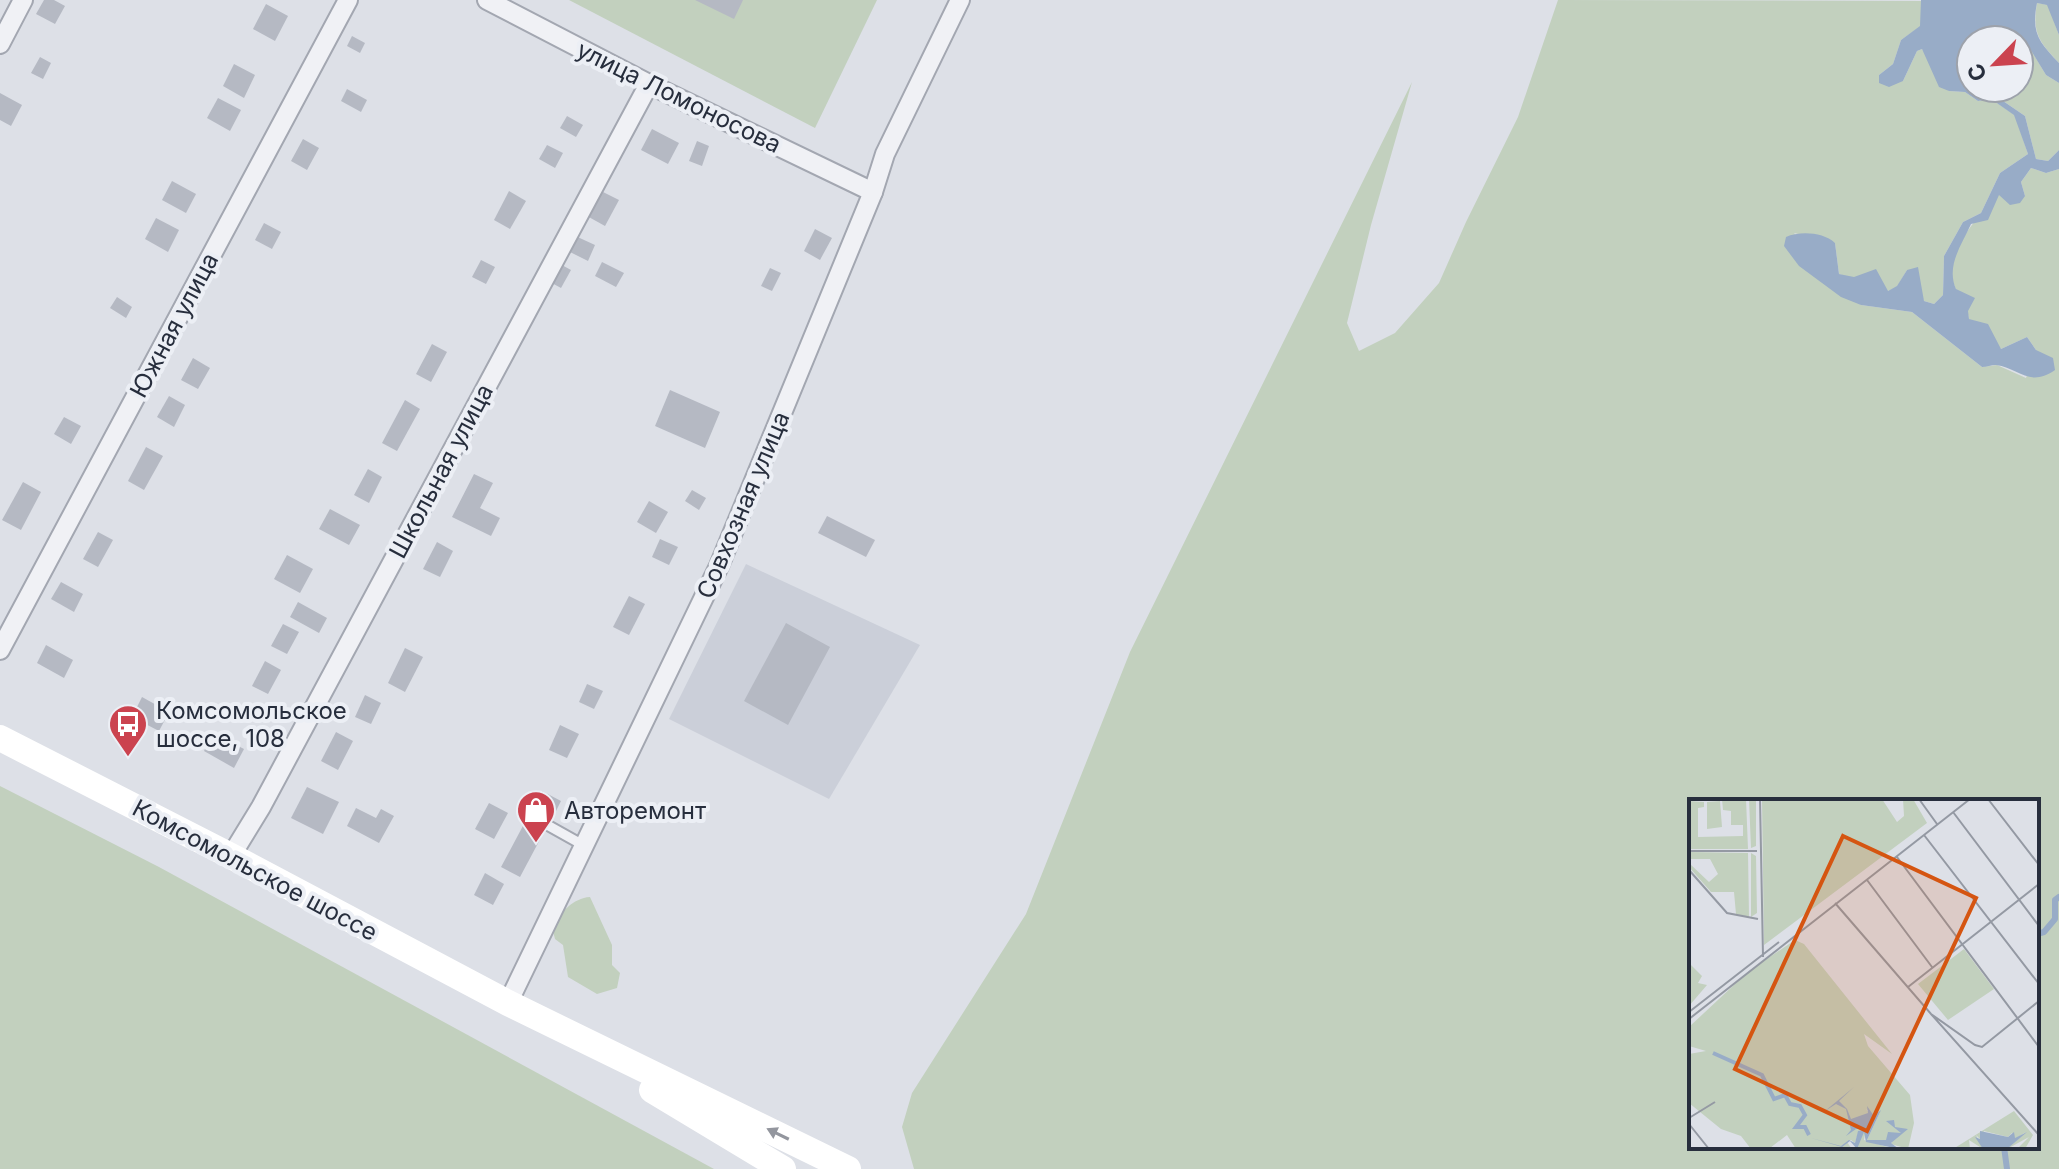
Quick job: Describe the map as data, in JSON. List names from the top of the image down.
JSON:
{
  "streets": {
    "main road": ["Комсомольское шоссе"],
    "street": [
      "улица Ломоносова",
      "Южная улица",
      "Школьная улица",
      "Совхозная улица"
    ]
  },
  "crossings": [
    ["улица Ломоносова", "Школьная улица"],
    ["улица Ломоносова", "Совхозная улица"],
    ["Школьная улица", "Комсомольское шоссе"],
    ["Совхозная улица", "Комсомольское шоссе"]
  ],
  "places": {
    "bus stop": ["Комсомольское шоссе, 108"],
    "shop": ["Авторемонт"]
  },
  "north": "bottom left"
}
